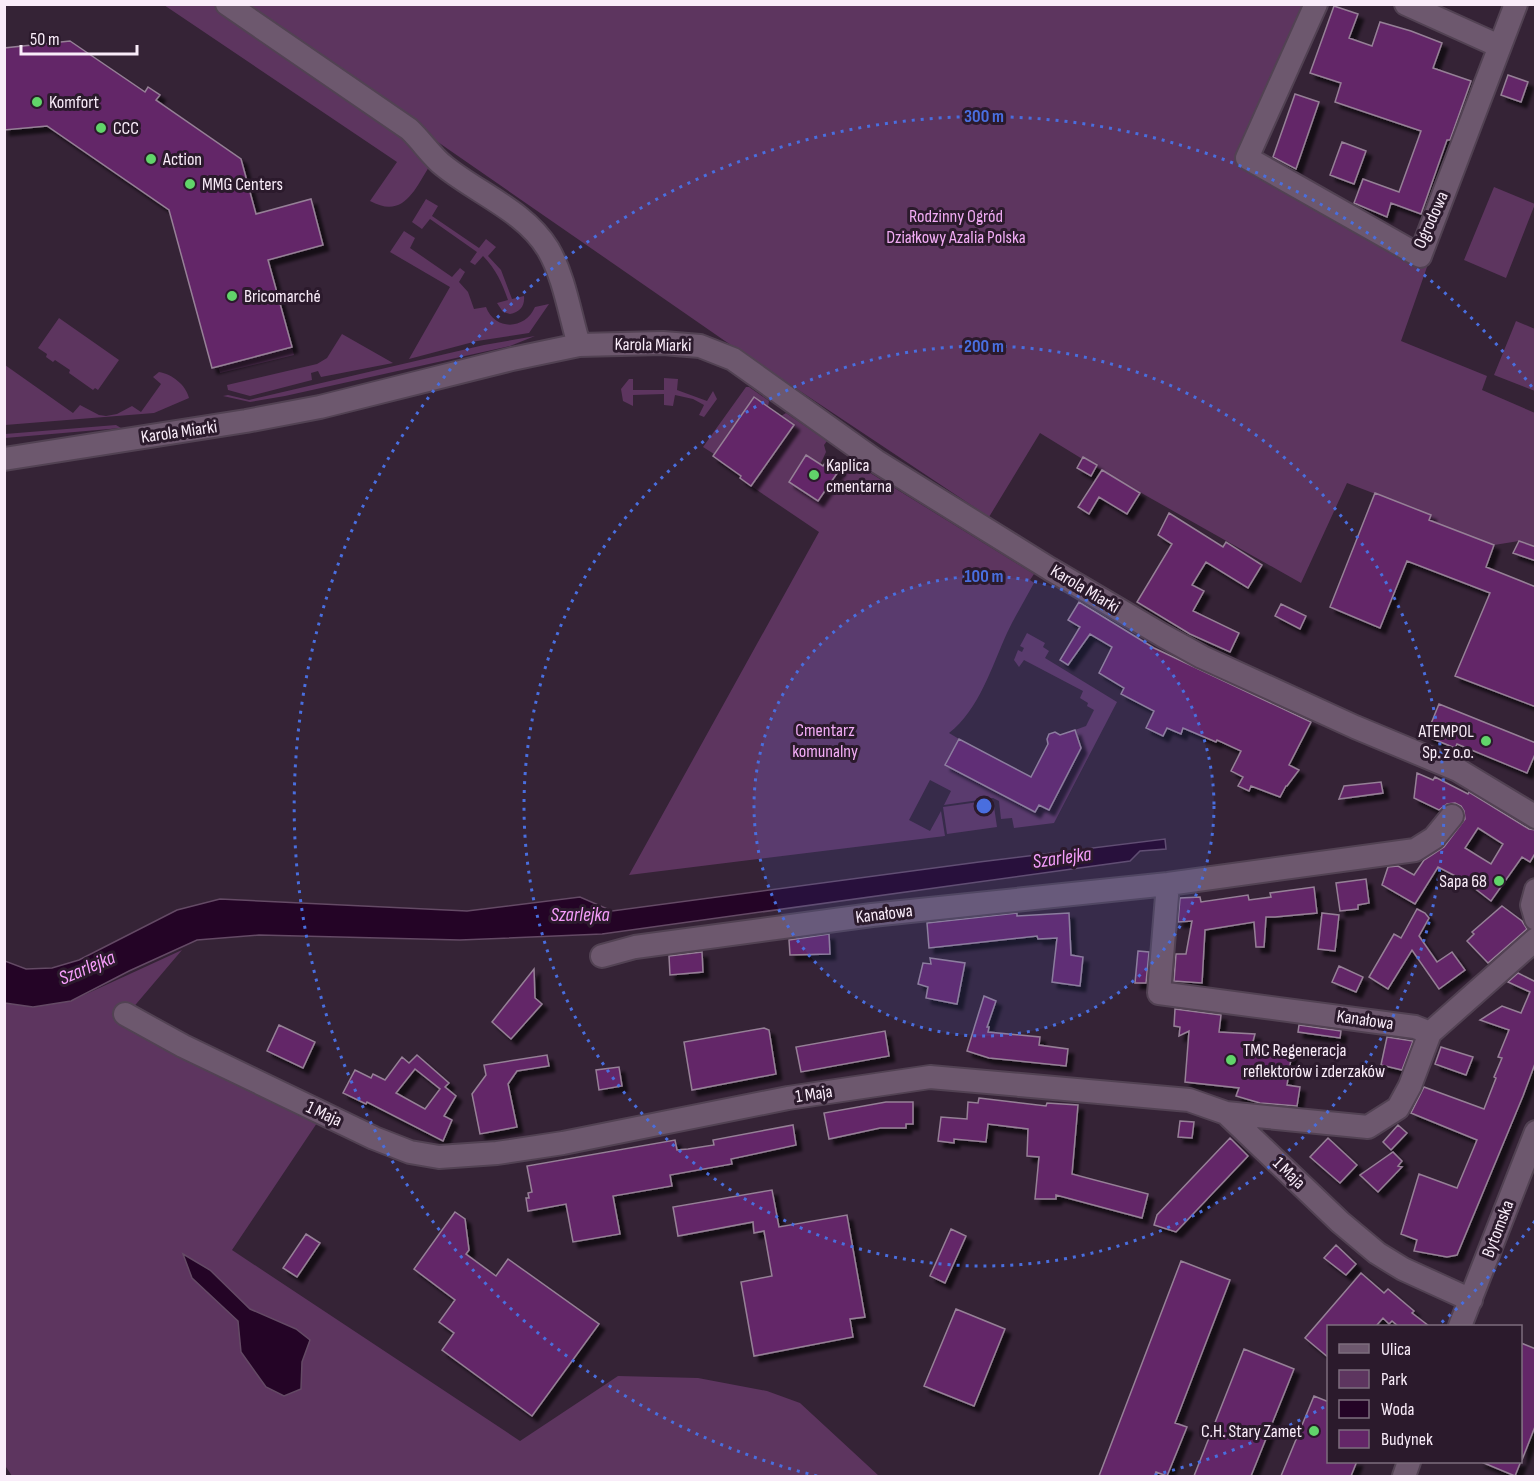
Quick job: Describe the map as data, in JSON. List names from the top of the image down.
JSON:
{
  "streets": {
    "street": [
      "Ogrodowa",
      "Karola Miarki",
      "Kanałowa",
      "1 Maja",
      "Bytomska"
    ]
  },
  "crossings": [
    ["1 Maja", "Bytomska"]
  ],
  "water": ["Szarlejka"],
  "parks": ["Rodzinny Ogród Działkowy Azalia Polska", "Cmentarz komunalny"],
  "places": [
    "Komfort",
    "CCC",
    "Action",
    "MMG Centers",
    "Bricomarché",
    "Kaplica cmentarna",
    "ATEMPOL Sp. z o.o.",
    "Sapa 68",
    "TMC Regeneracja reflektorów i zderzaków",
    "C.H. Stary Zamet"
  ],
  "legend": [
    "Ulica",
    "Park",
    "Woda",
    "Budynek"
  ],
  "scale_bar": "50 m",
  "rings": ["300 m", "200 m", "100 m"]
}
